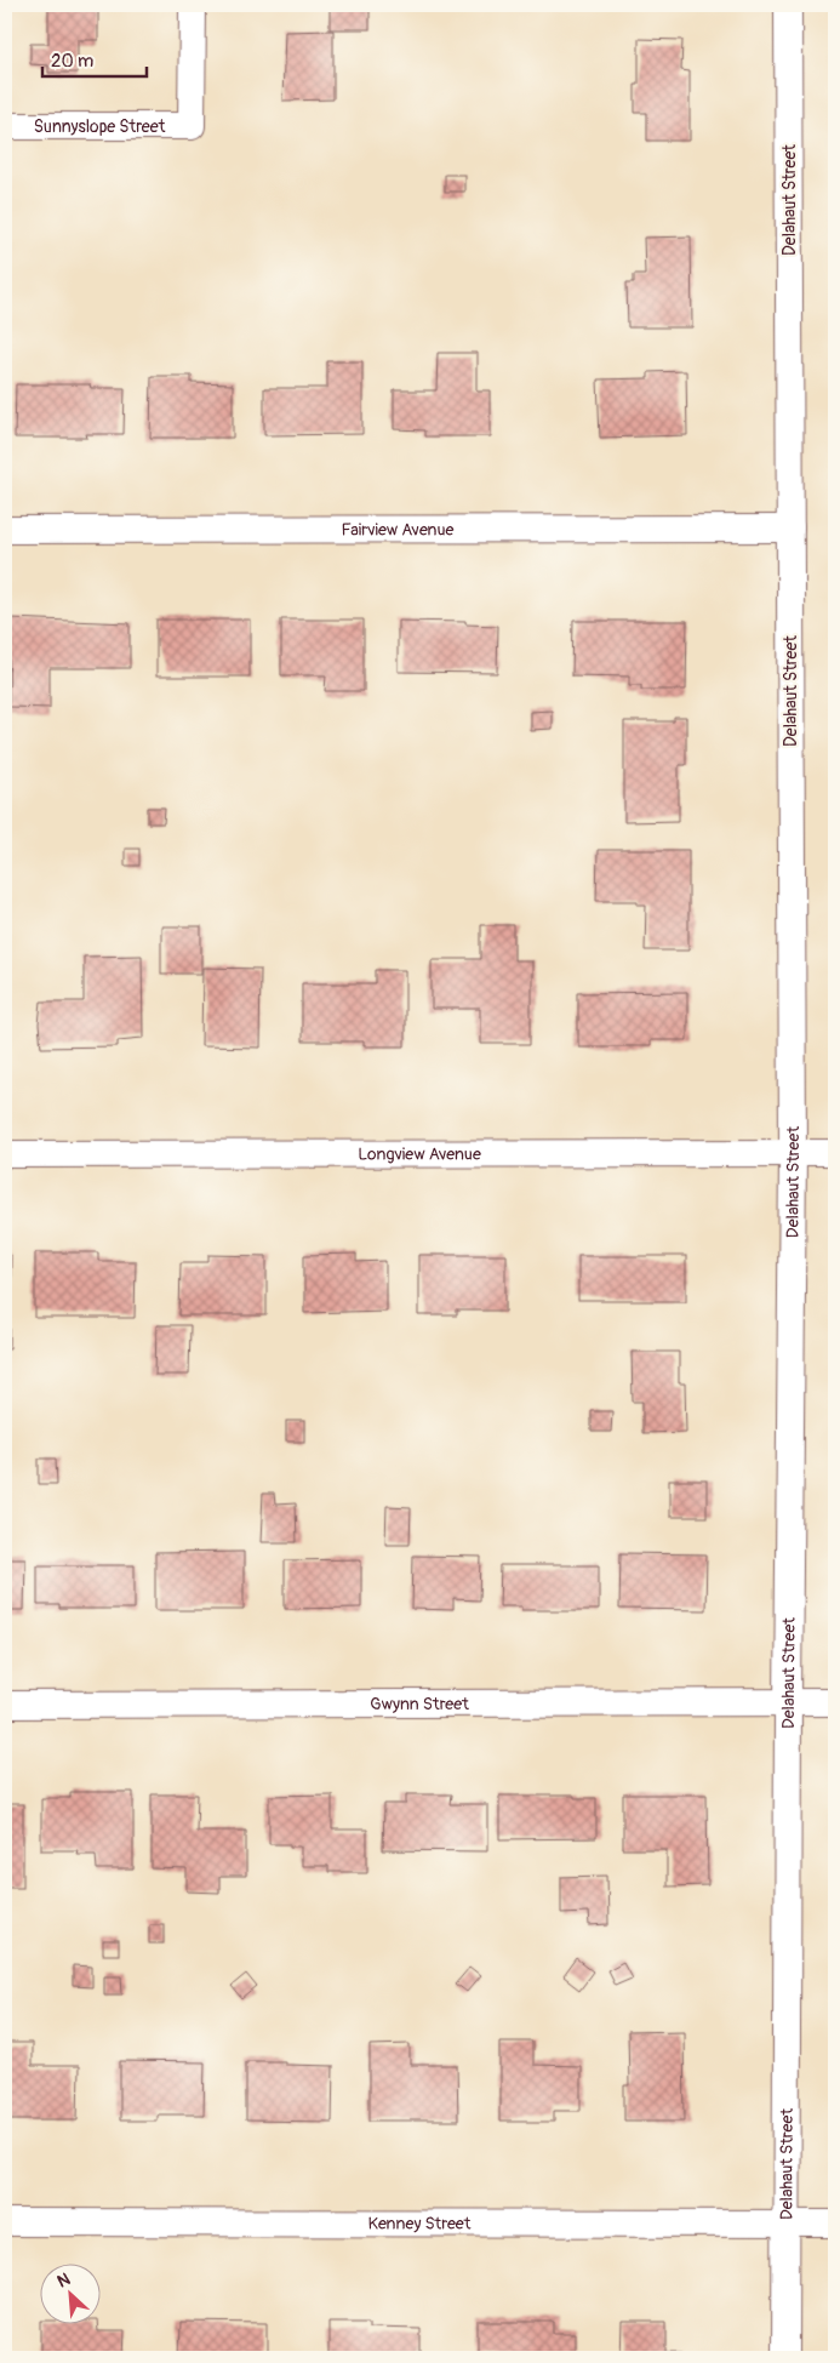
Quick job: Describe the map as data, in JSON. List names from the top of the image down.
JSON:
{
  "streets": {
    "street": [
      "Sunnyslope Street",
      "Delahaut Street",
      "Fairview Avenue",
      "Longview Avenue",
      "Gwynn Street",
      "Kenney Street"
    ]
  },
  "crossings": [
    ["Delahaut Street", "Fairview Avenue"],
    ["Delahaut Street", "Longview Avenue"],
    ["Delahaut Street", "Gwynn Street"],
    ["Delahaut Street", "Kenney Street"]
  ],
  "scale_bar": "20 m",
  "north": "top left"
}
